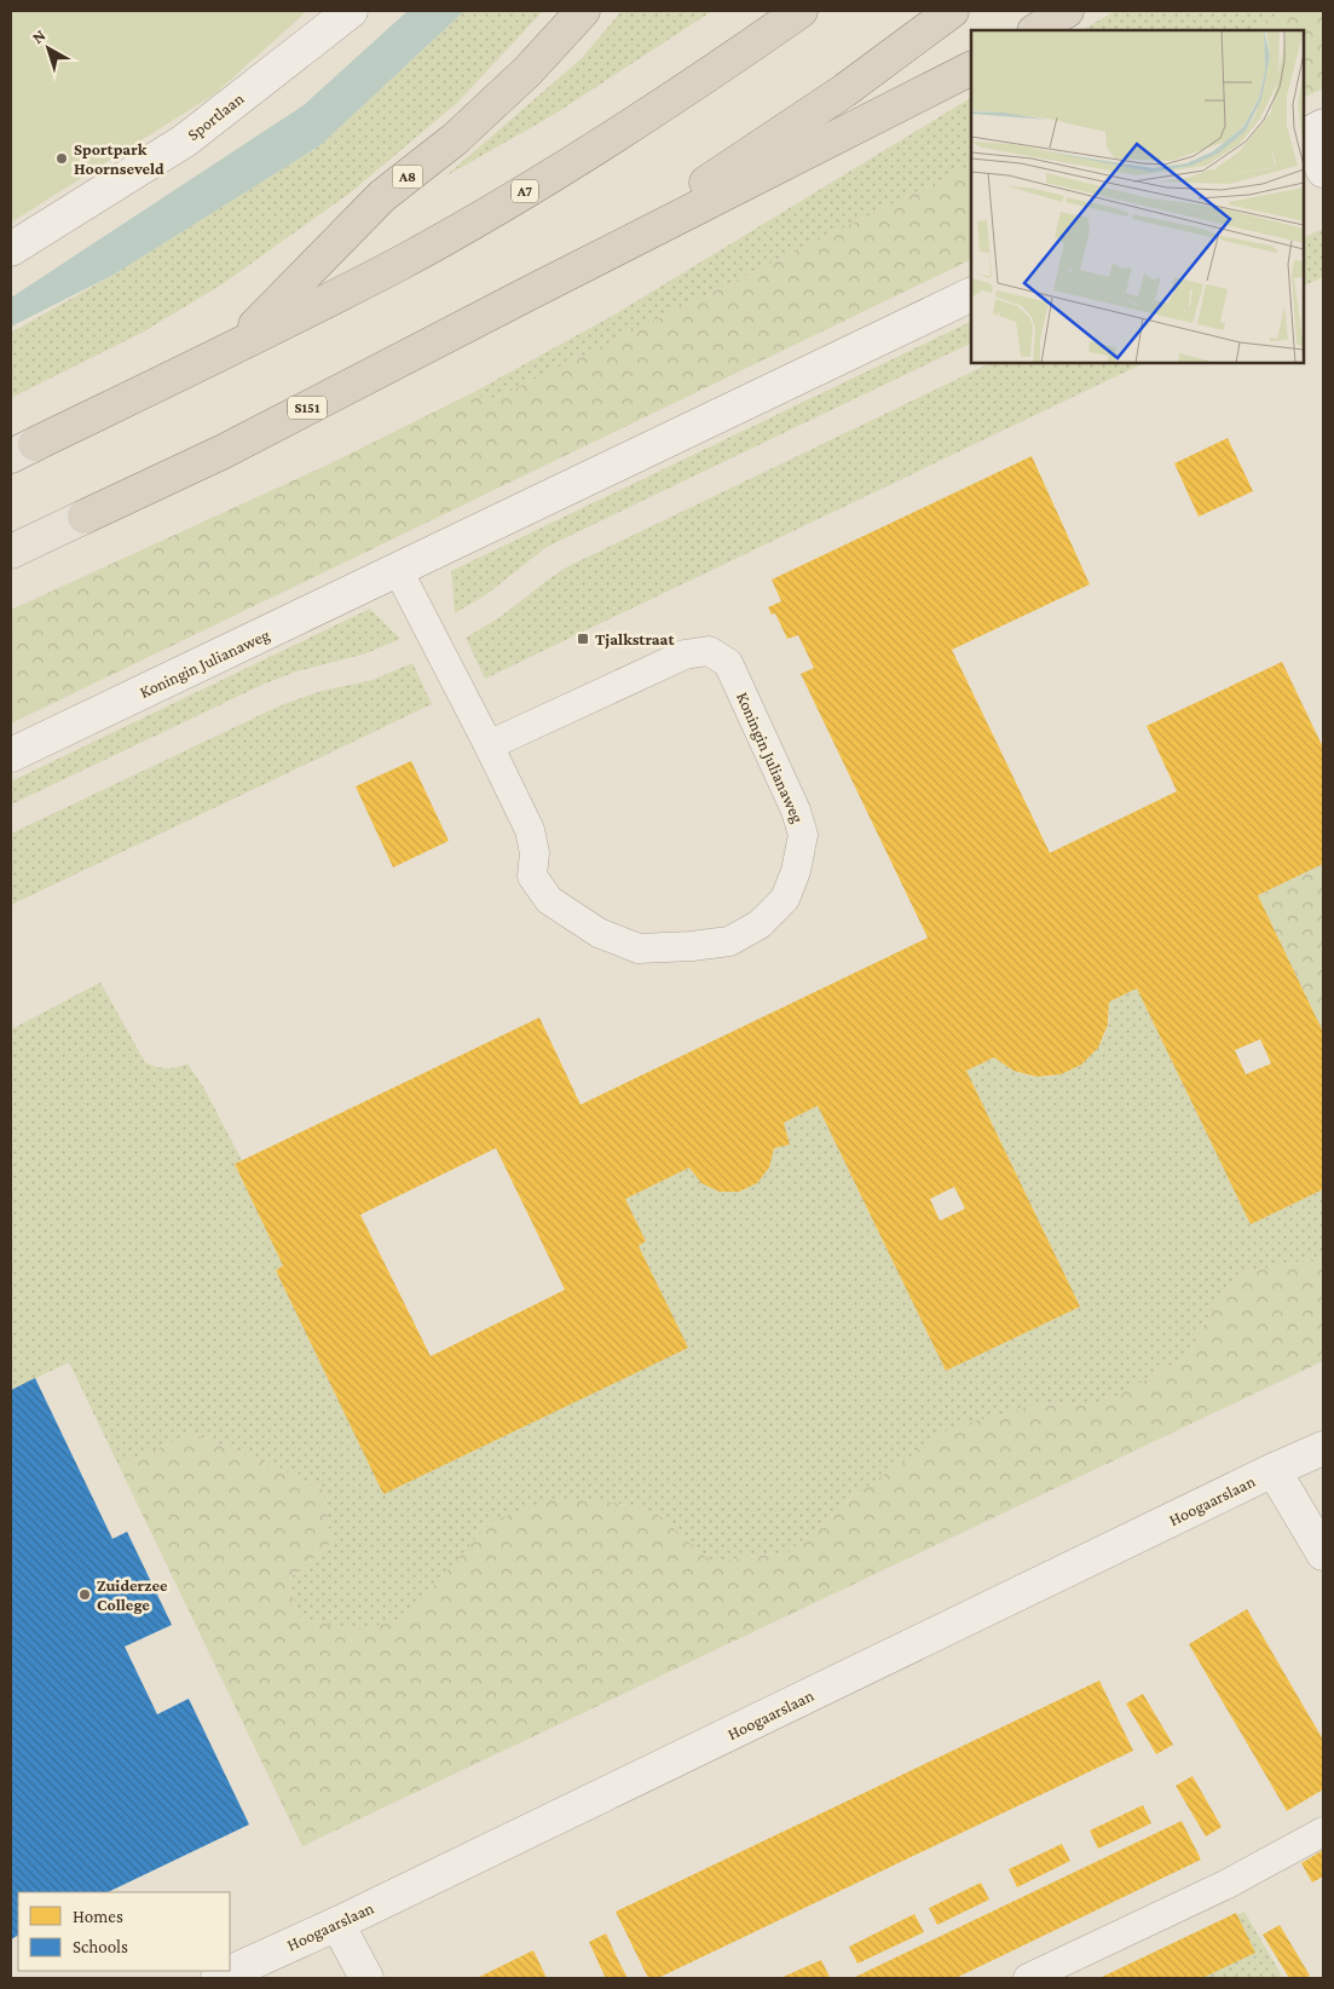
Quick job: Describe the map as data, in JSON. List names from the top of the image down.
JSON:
{
  "streets": {
    "highway": ["A8", "A7", "S151"],
    "street": ["Sportlaan", "Koningin Julianaweg", "Hoogaarslaan"]
  },
  "crossings": [
    ["A8", "A7"]
  ],
  "places": {
    "other": ["Sportpark Hoornseveld", "Zuiderzee College"],
    "transit": ["Tjalkstraat"]
  },
  "legend": ["Homes", "Schools"],
  "north": "top left"
}
